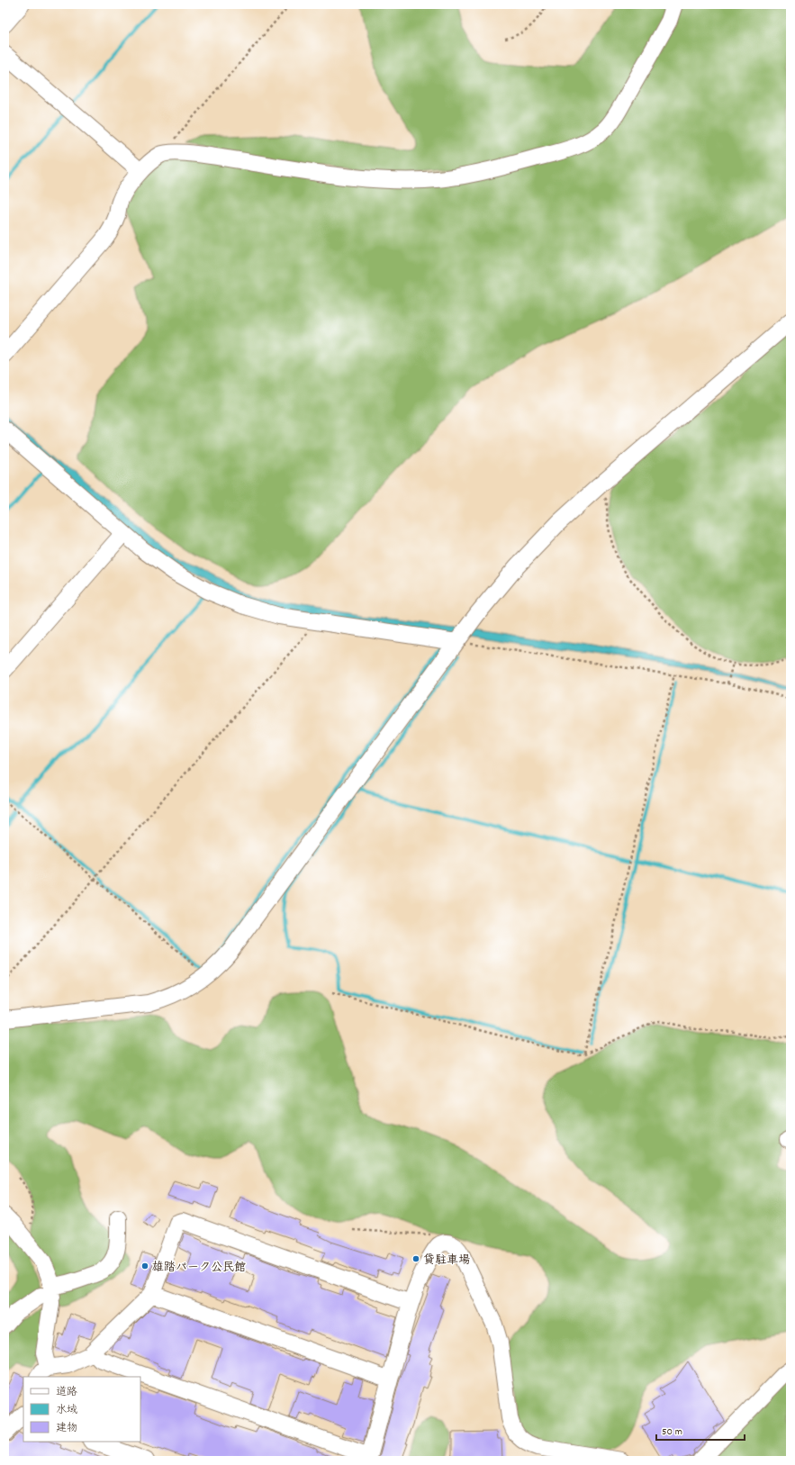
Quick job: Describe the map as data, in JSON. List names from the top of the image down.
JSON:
{
  "places": ["貸駐車場", "雄踏パーク公民館"],
  "legend": ["道路", "水域", "建物"],
  "scale_bar": "50 m"
}
